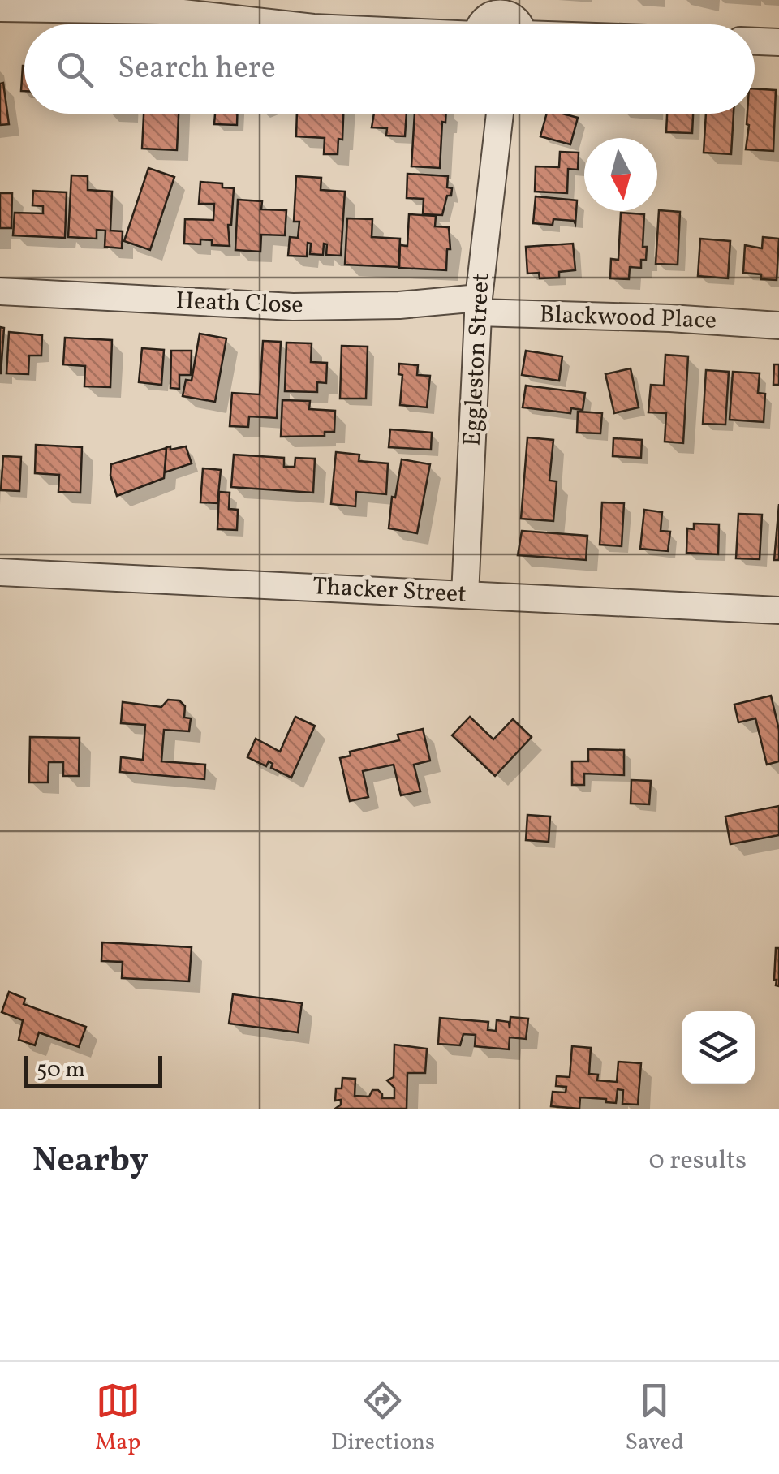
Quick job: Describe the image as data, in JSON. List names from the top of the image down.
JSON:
{
  "streets": {
    "street": [
      "Heath Close",
      "Blackwood Place",
      "Eggleston Street",
      "Thacker Street"
    ]
  },
  "crossings": [
    ["Heath Close", "Blackwood Place"],
    ["Heath Close", "Eggleston Street"],
    ["Blackwood Place", "Eggleston Street"],
    ["Eggleston Street", "Thacker Street"]
  ],
  "scale_bar": "50 m",
  "north": "bottom",
  "page": {
    "search": "Search here",
    "scale": "50 m",
    "heading": ["Nearby", "0 results"],
    "nav": ["Map", "Directions", "Saved"]
  }
}
